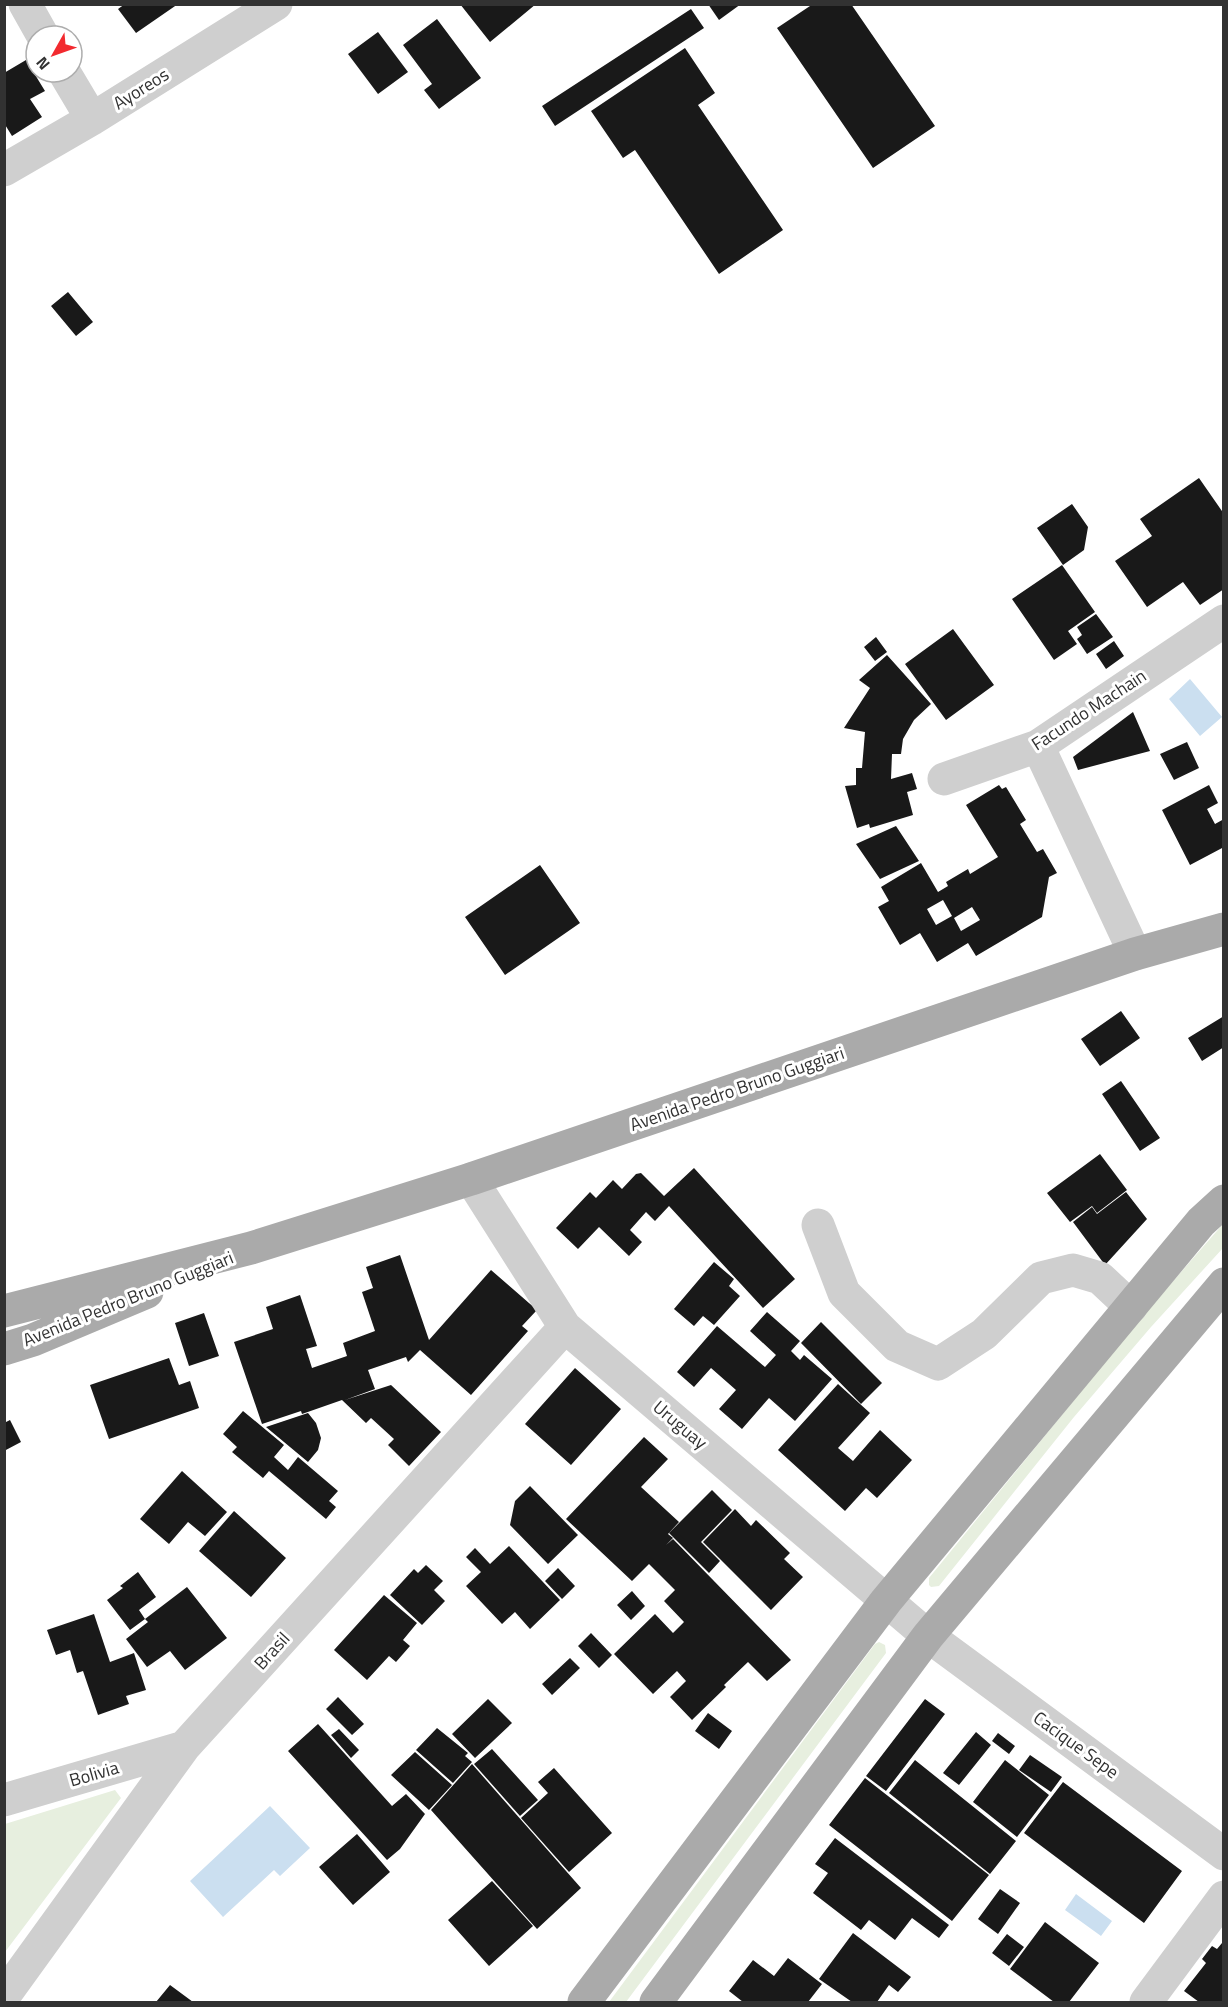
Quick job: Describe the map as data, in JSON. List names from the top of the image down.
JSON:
{
  "streets": {
    "main road": ["Avenida Pedro Bruno Guggiari"],
    "street": [
      "Ayoreos",
      "Facundo Machain",
      "Uruguay",
      "Brasil",
      "Cacique Sepe",
      "Bolivia"
    ]
  },
  "crossings": [
    ["Avenida Pedro Bruno Guggiari", "Uruguay"],
    ["Uruguay", "Brasil"],
    ["Uruguay", "Cacique Sepe"],
    ["Brasil", "Bolivia"]
  ],
  "north": "bottom left"
}
